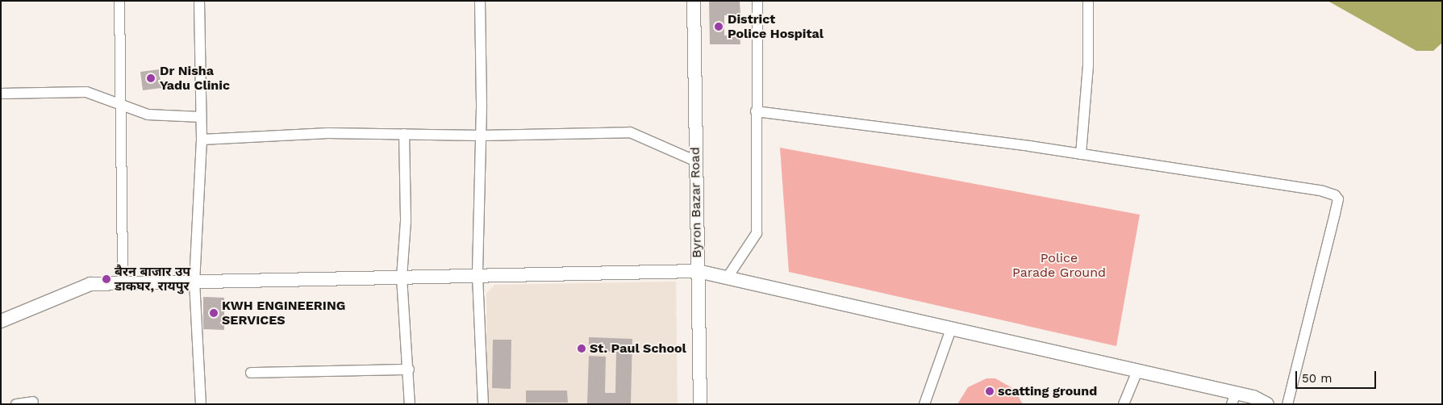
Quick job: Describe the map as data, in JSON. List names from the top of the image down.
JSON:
{
  "streets": {
    "street": ["Byron Bazar Road"]
  },
  "parks": ["Police Parade Ground"],
  "places": [
    "District Police Hospital",
    "Dr Nisha Yadu Clinic",
    "बैरन बाजार उप डाकघर, रायपुर",
    "KWH ENGINEERING SERVICES",
    "St. Paul School",
    "scatting ground"
  ],
  "scale_bar": "50 m"
}
